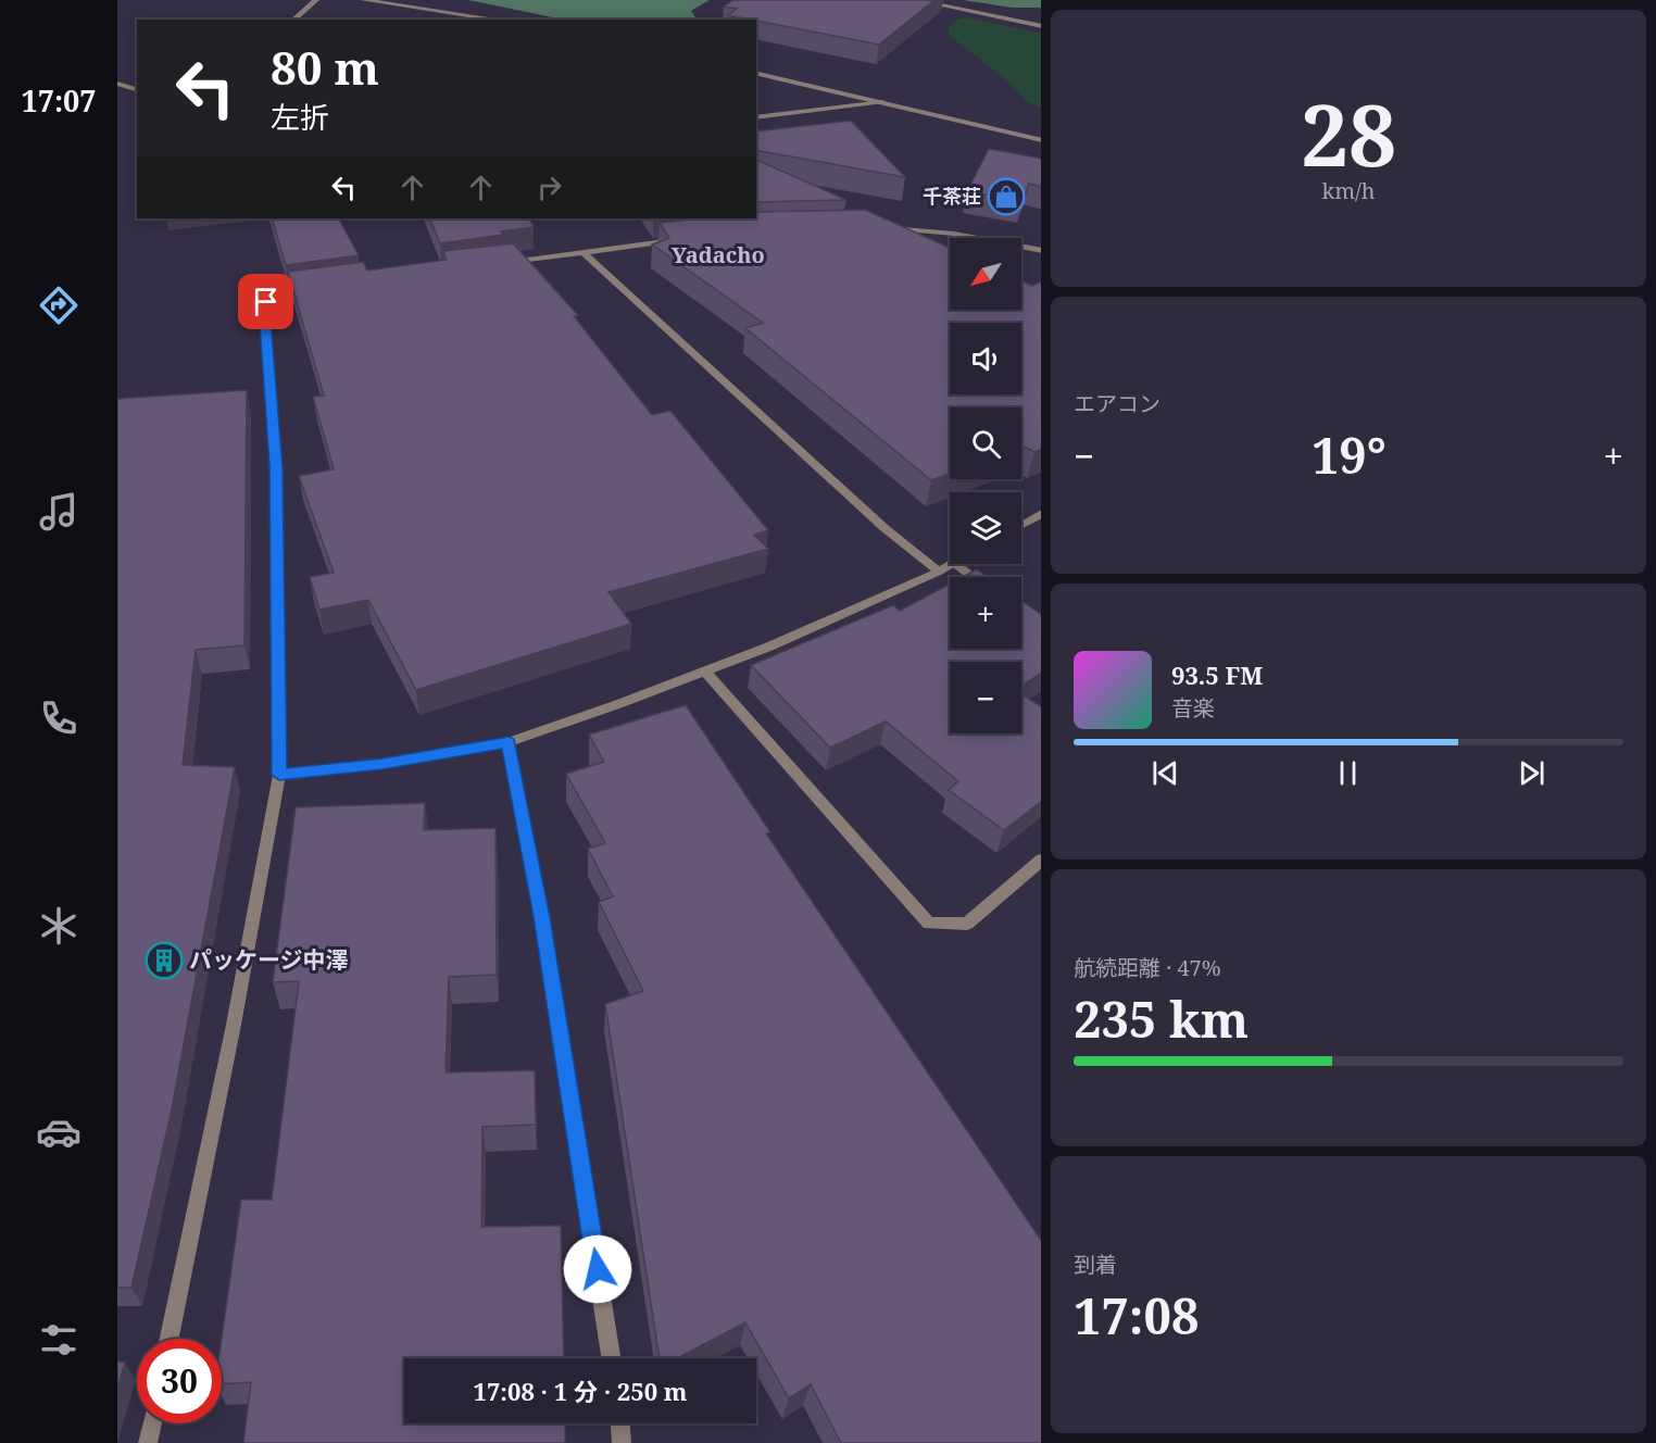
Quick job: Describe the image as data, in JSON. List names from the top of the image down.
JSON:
{
  "districts": ["Yadacho"],
  "places": {
    "shop": ["千茶荘"],
    "building": ["パッケージ中澤"]
  },
  "north": "bottom left",
  "page": {
    "tabs": "17:07",
    "tile": [
      ["28", "km/h"],
      "エアコン",
      ["航続距離 · 47%", "235 km"],
      ["到着", "17:08"]
    ],
    "turn": ["80 m", "左折"],
    "map_buttons": ["+", "−"],
    "heat": ["−", "19°", "+"],
    "song": ["93.5 FM", "音楽"],
    "limit": "30",
    "trip": "17:08 · 1 分 · 250 m"
  }
}
